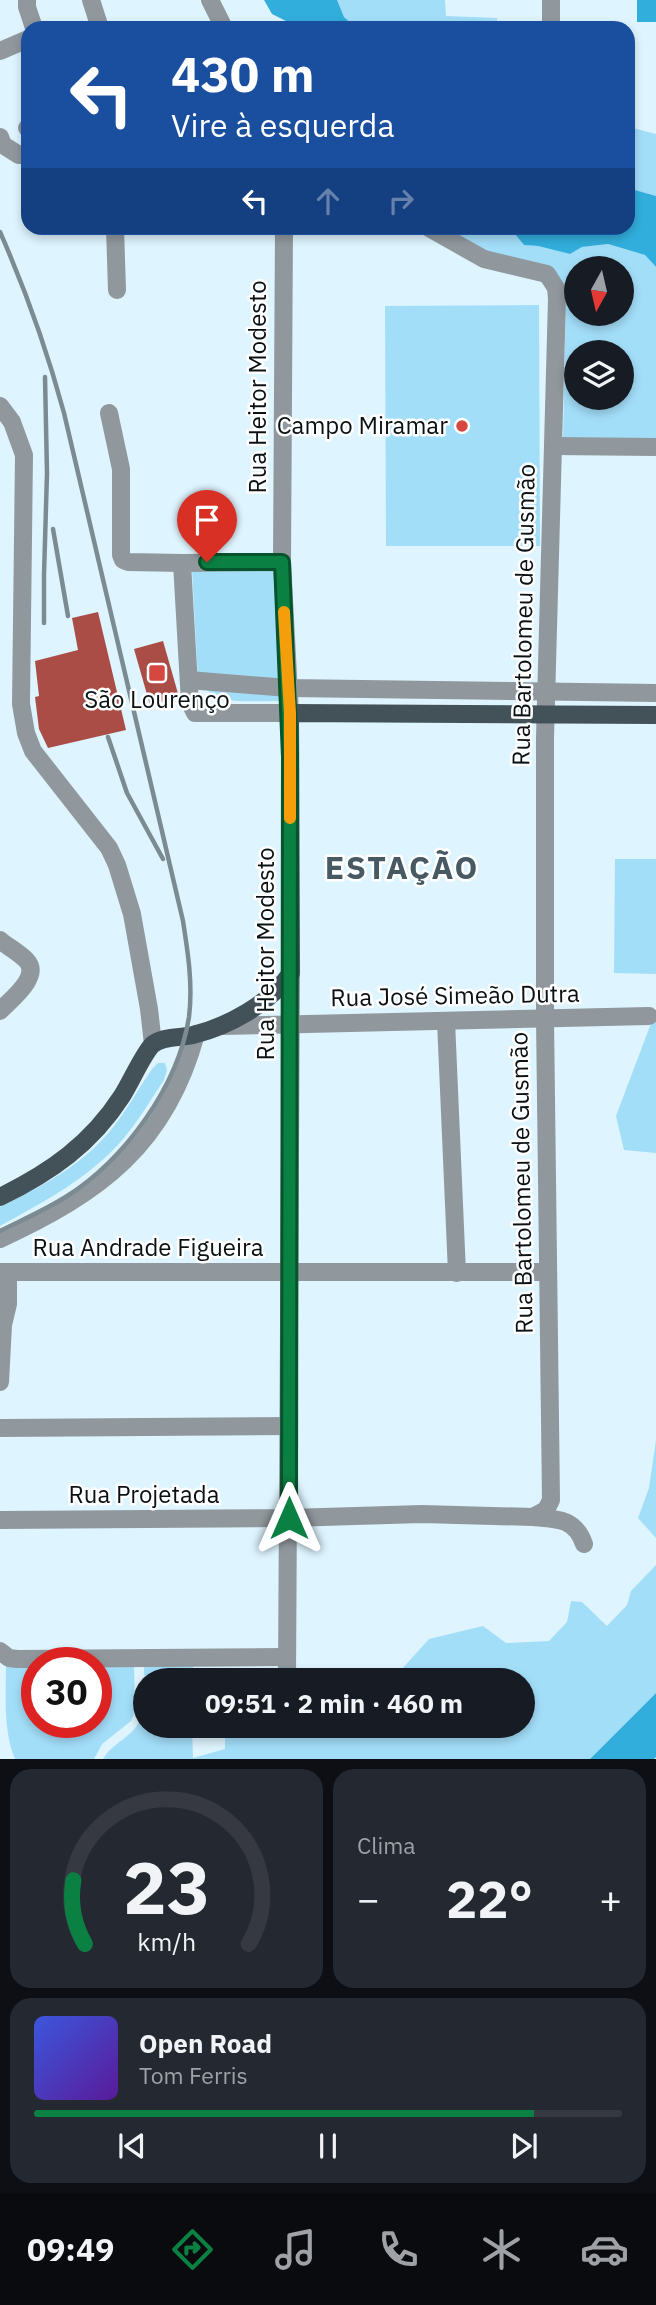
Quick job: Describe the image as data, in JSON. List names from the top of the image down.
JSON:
{
  "streets": {
    "main road": ["Rua Heitor Modesto", "Rua José Simeão Dutra"],
    "street": ["Rua Bartolomeu de Gusmão", "Rua Andrade Figueira", "Rua Projetada"]
  },
  "crossings": [
    ["Rua Heitor Modesto", "Rua José Simeão Dutra"],
    ["Rua Heitor Modesto", "Rua Andrade Figueira"],
    ["Rua Heitor Modesto", "Rua Projetada"],
    ["Rua Bartolomeu de Gusmão", "Rua José Simeão Dutra"],
    ["Rua Bartolomeu de Gusmão", "Rua Andrade Figueira"]
  ],
  "districts": ["ESTAÇÃO"],
  "places": {
    "other": ["Campo Miramar"],
    "transit": ["São Lourenço"]
  },
  "north": "bottom",
  "page": {
    "turn": ["430 m", "Vire à esquerda"],
    "limit": "30",
    "trip": "09:51 · 2 min · 460 m",
    "tile": "Clima",
    "heat": ["−", "22°", "+"],
    "song": ["Open Road", "Tom Ferris"],
    "tabs": "09:49",
    "gauge": ["23", "km/h"]
  }
}
